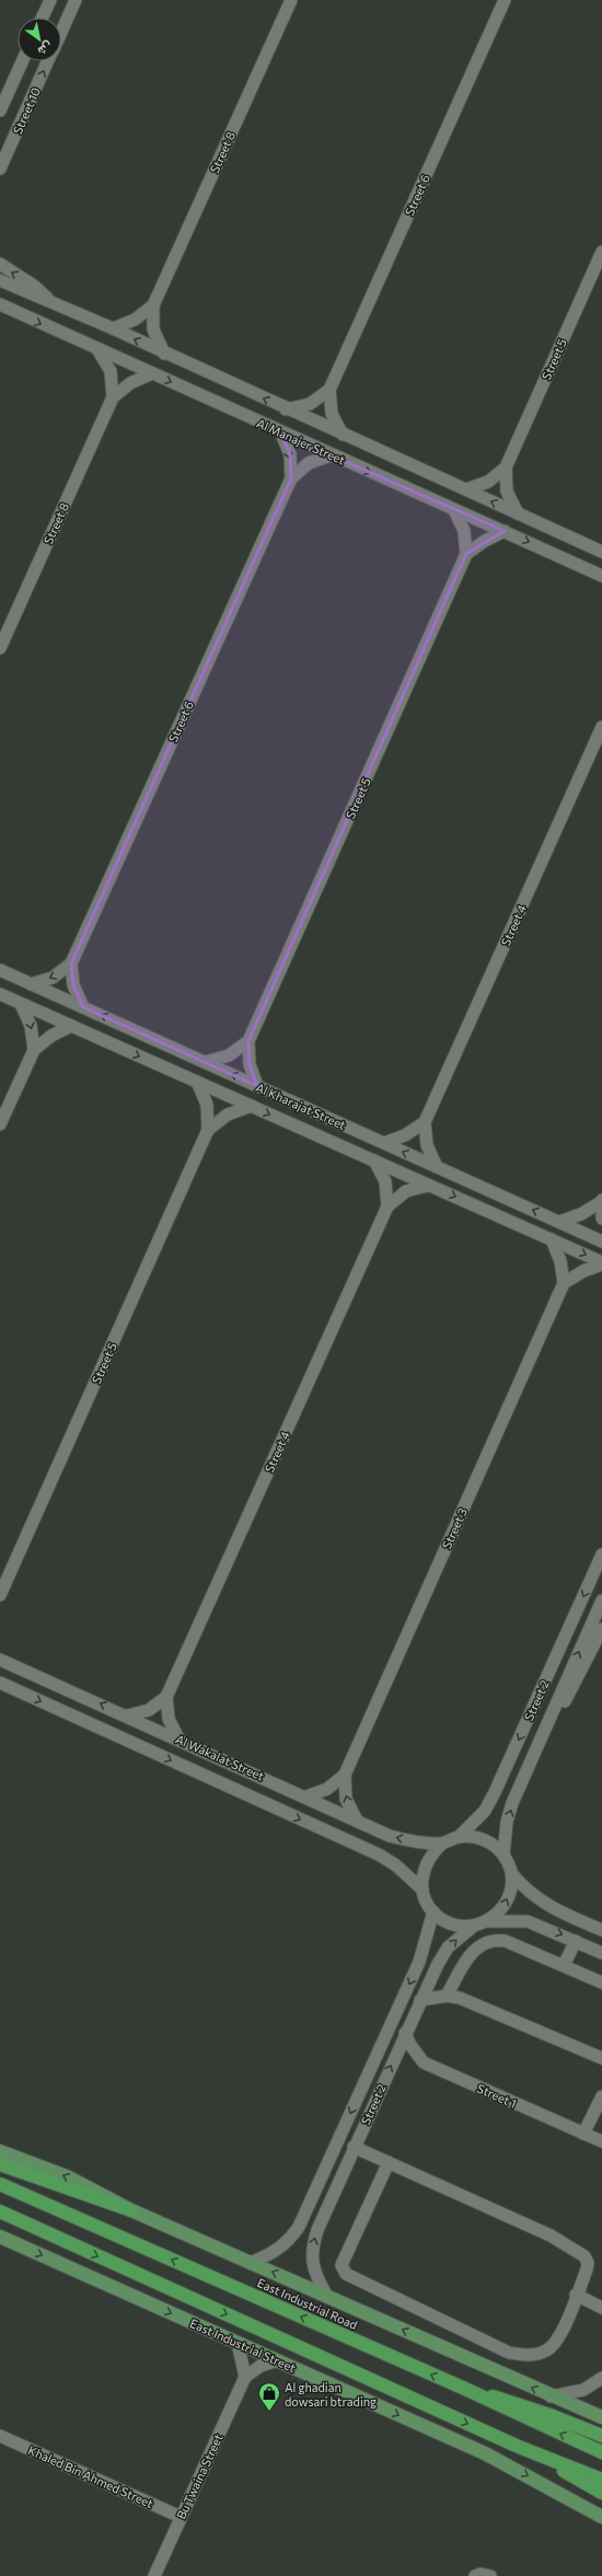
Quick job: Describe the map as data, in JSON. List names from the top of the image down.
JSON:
{
  "streets": {
    "highway": ["East Industrial Road"],
    "main road": ["East Industrial Street"],
    "street": [
      "Street 10",
      "Street 8",
      "Street 6",
      "Street 5",
      "Al Manajer Street",
      "Street 4",
      "Al Kharajat Street",
      "Street 3",
      "Street 2",
      "Al Wakalat Street",
      "Street 1",
      "Khaled Bin Ahmed Street",
      "Bu Twaina Street"
    ]
  },
  "crossings": [
    ["Street 8", "Al Manajer Street"],
    ["Street 6", "Al Manajer Street"],
    ["Street 6", "Al Kharajat Street"],
    ["Street 5", "Al Manajer Street"],
    ["Street 5", "Al Kharajat Street"],
    ["Street 4", "Al Kharajat Street"],
    ["Street 4", "Al Wakalat Street"],
    ["Street 3", "Al Wakalat Street"],
    ["Street 2", "Al Wakalat Street"],
    ["Street 2", "Street 1"],
    ["Khaled Bin Ahmed Street", "Bu Twaina Street"]
  ],
  "places": {
    "shop": ["Al ghadian dowsari btrading"]
  },
  "north": "bottom right"
}
